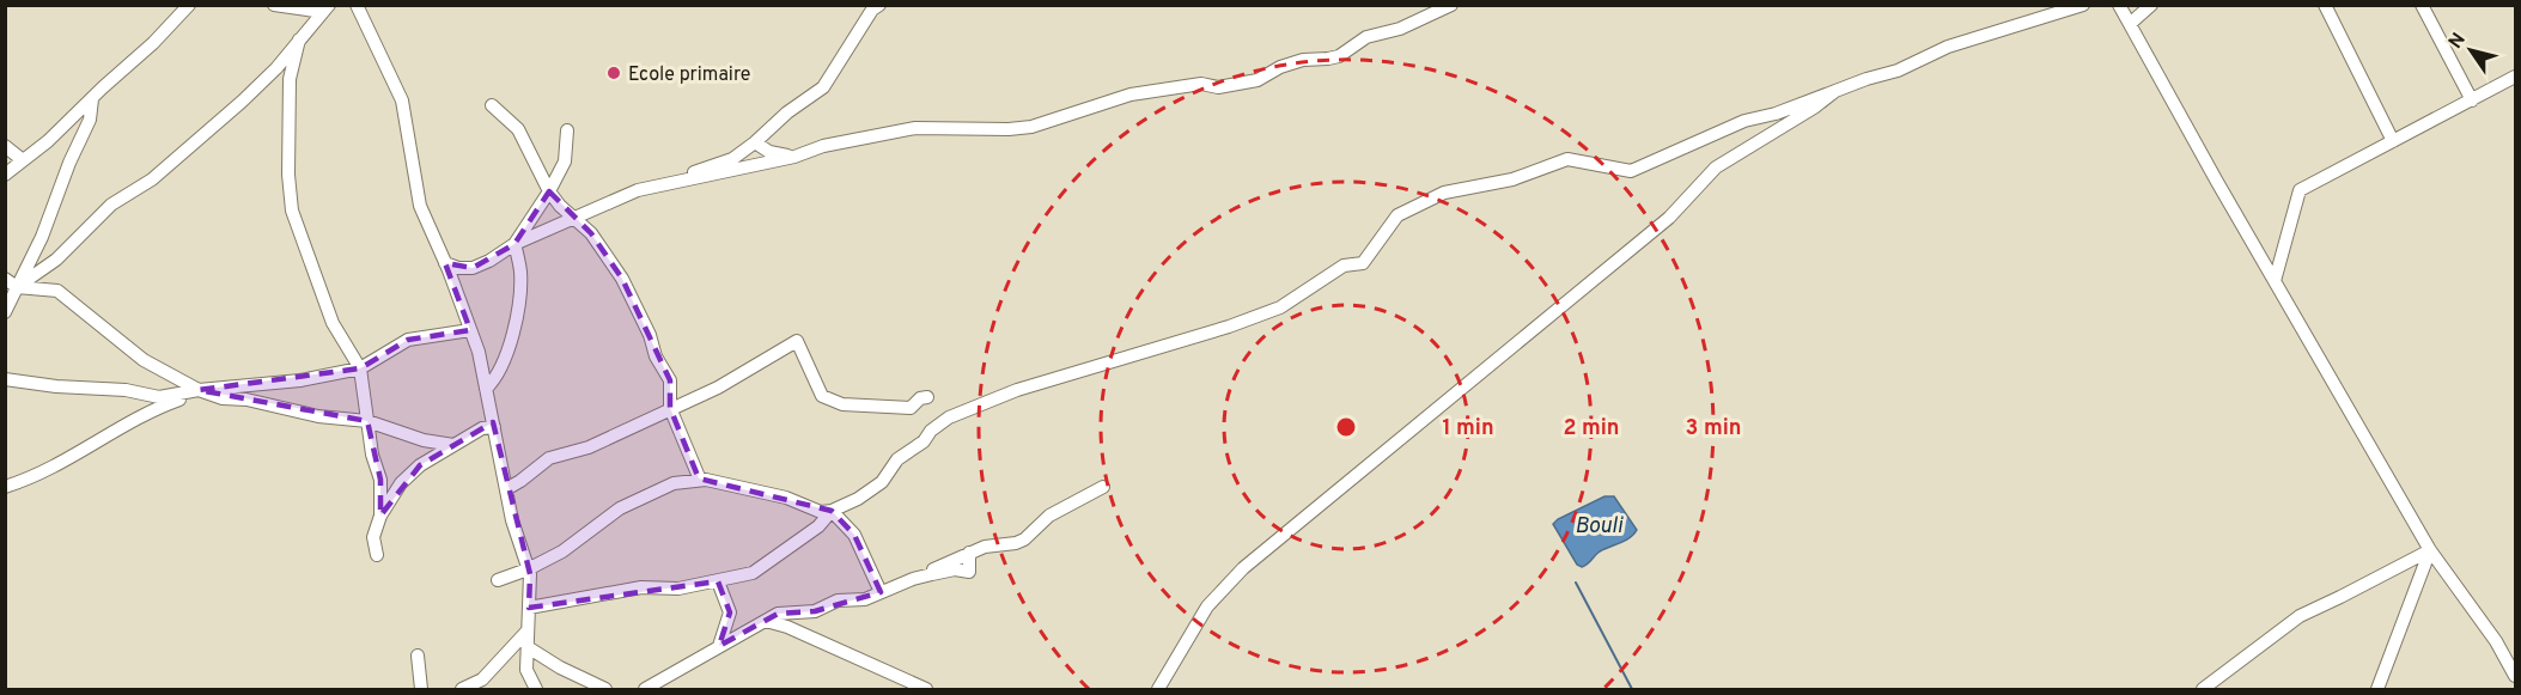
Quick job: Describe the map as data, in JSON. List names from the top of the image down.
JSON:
{
  "water": ["Bouli"],
  "places": ["Ecole primaire"],
  "north": "top left",
  "rings": ["1 min", "2 min", "3 min"]
}
